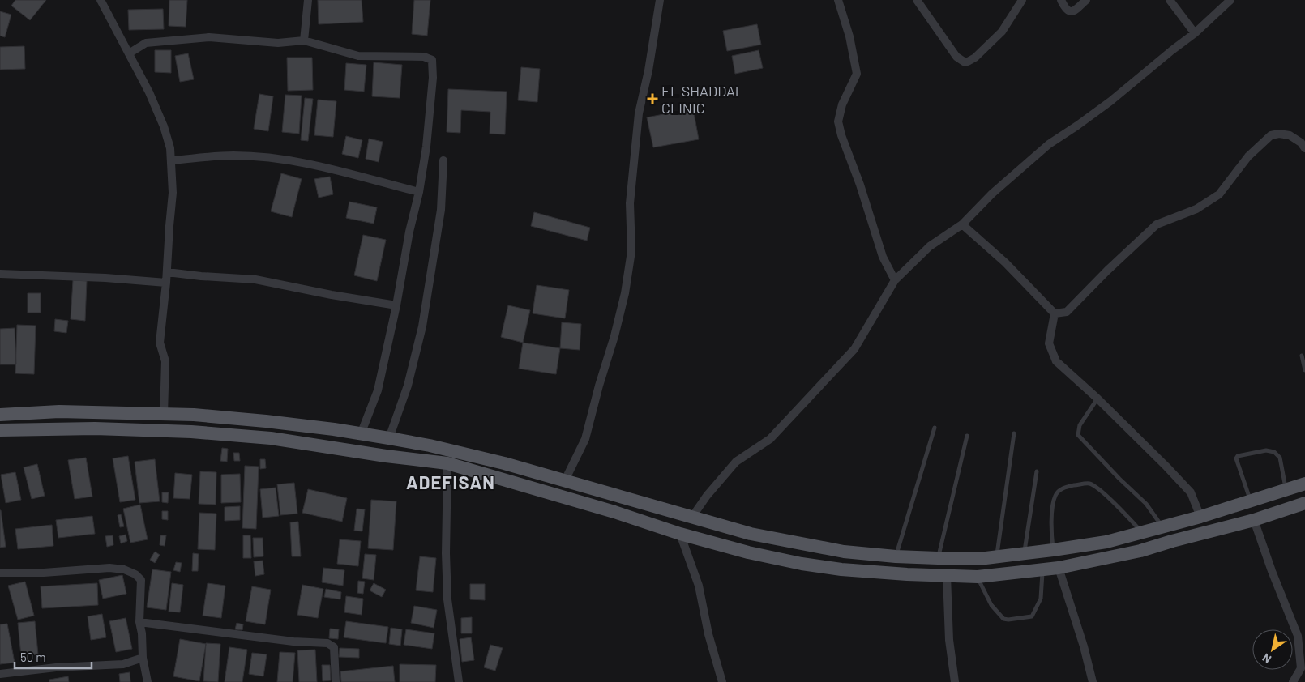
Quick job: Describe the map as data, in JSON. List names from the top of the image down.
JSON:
{
  "districts": ["ADEFISAN"],
  "places": {
    "health": ["EL SHADDAI CLINIC"]
  },
  "scale_bar": "50 m",
  "north": "bottom left"
}
